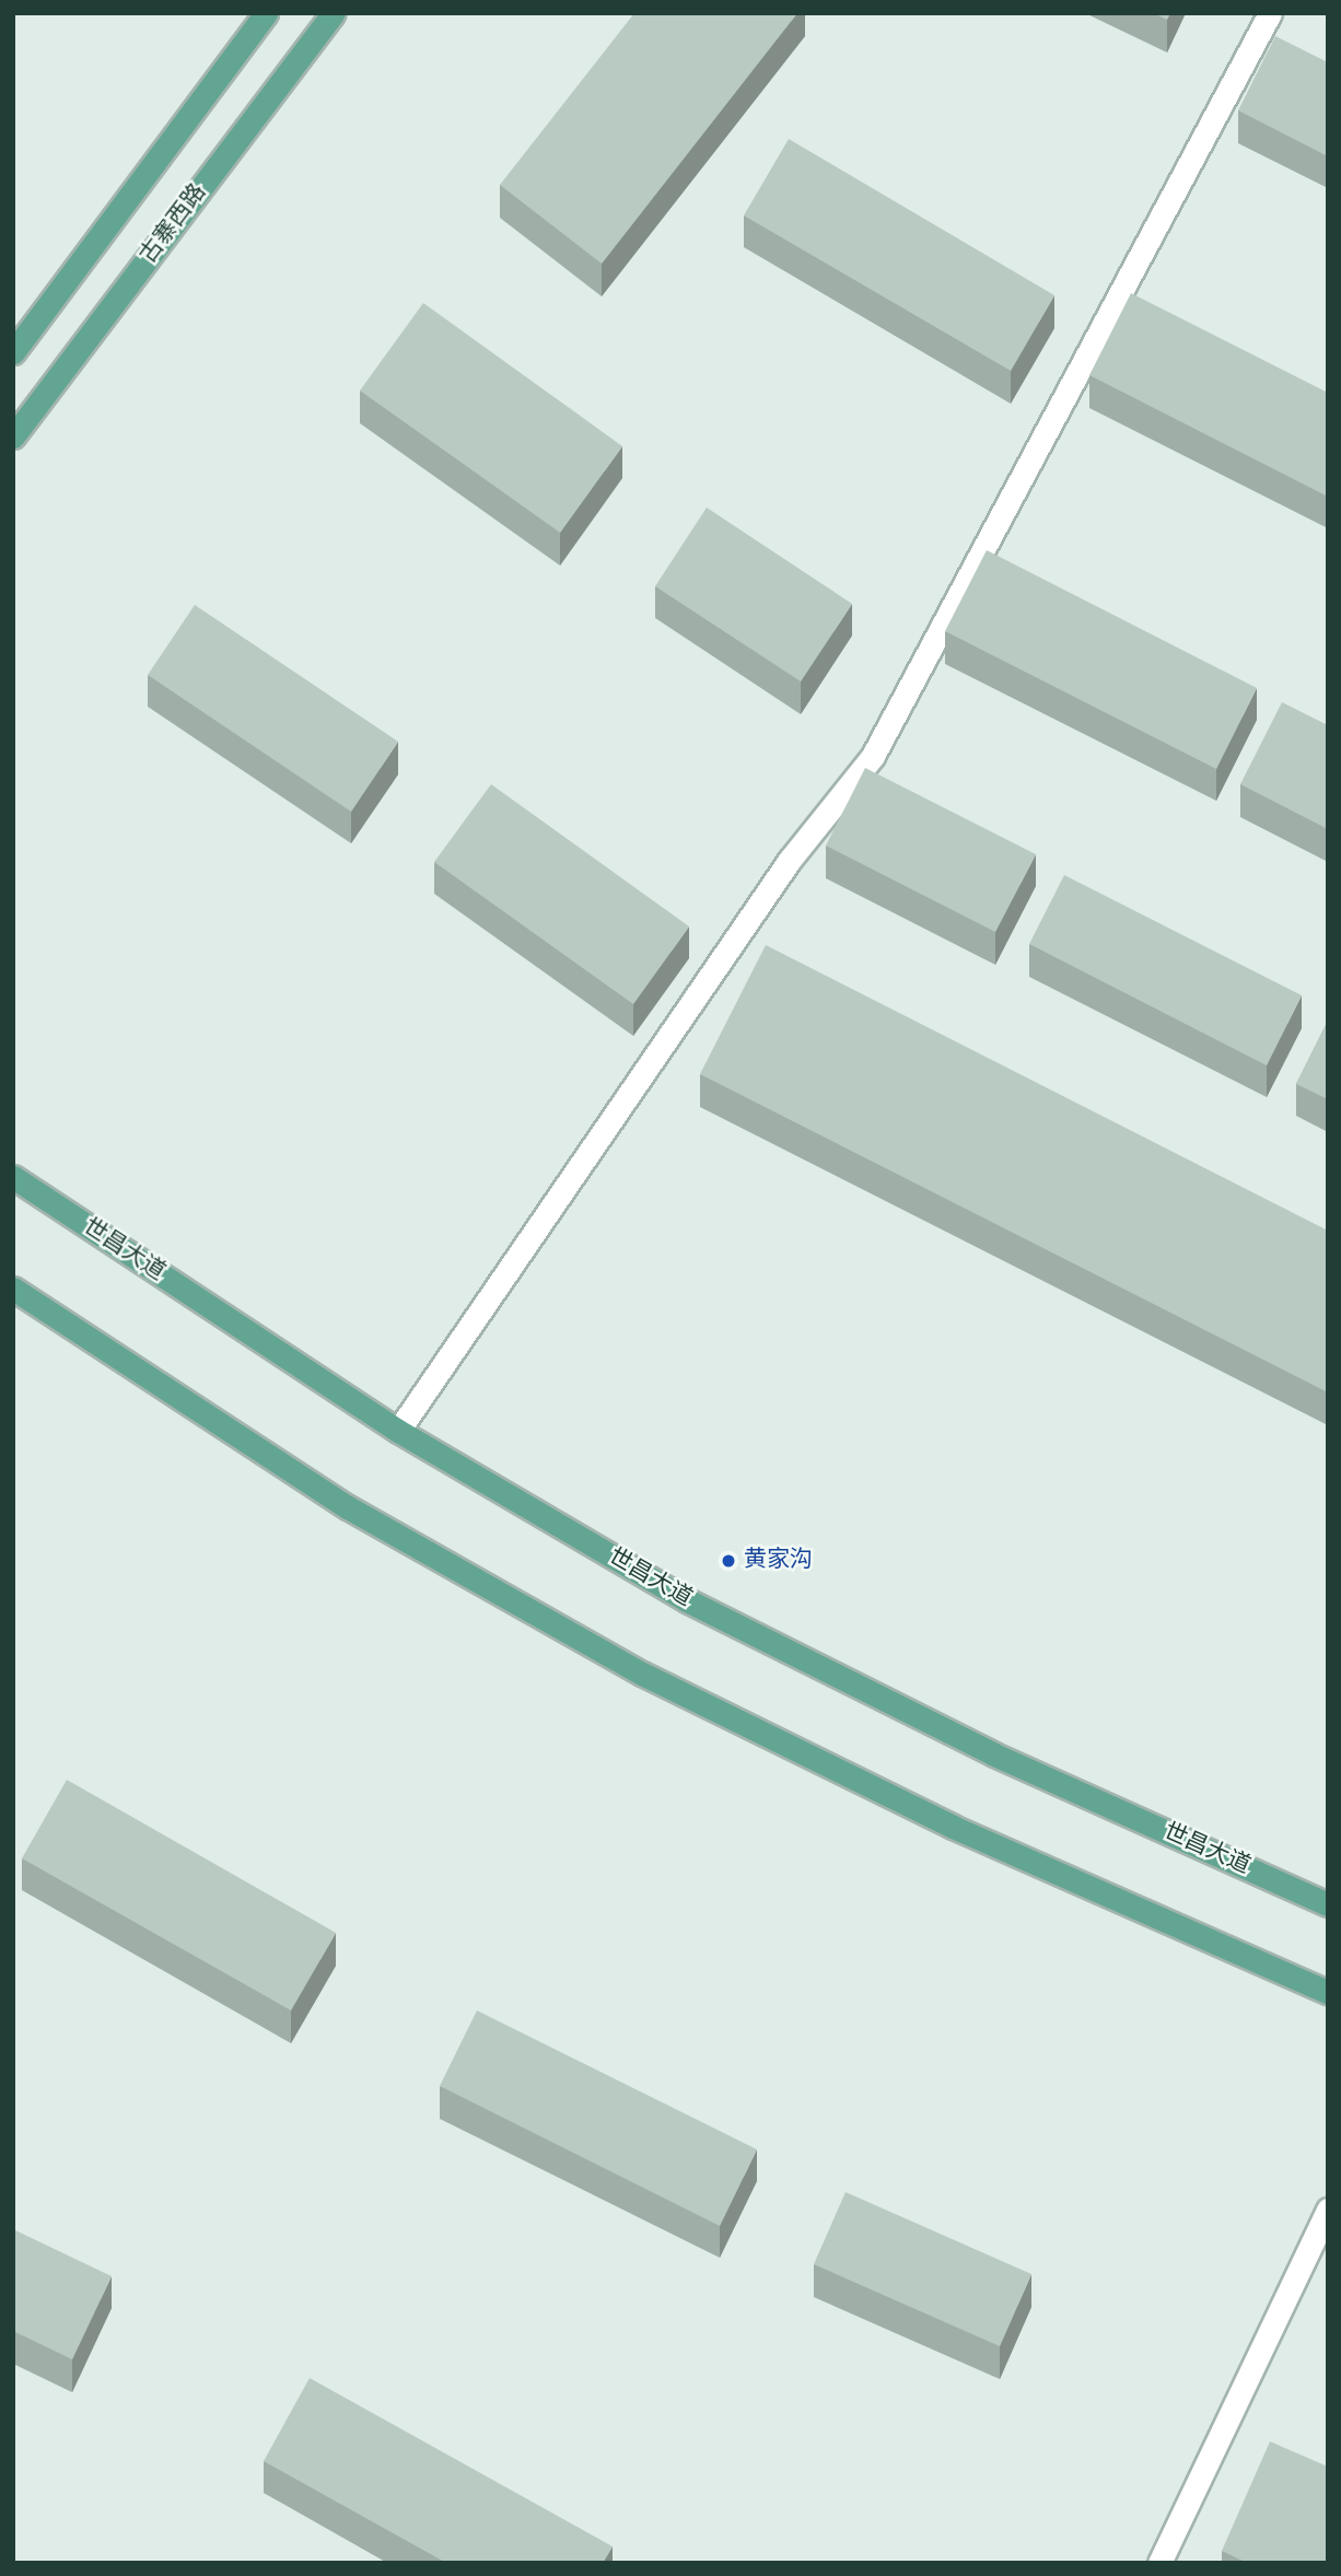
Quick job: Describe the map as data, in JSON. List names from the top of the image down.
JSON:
{
  "streets": {
    "main road": ["古寨西路", "世昌大道"]
  },
  "places": ["黄家沟"]
}
